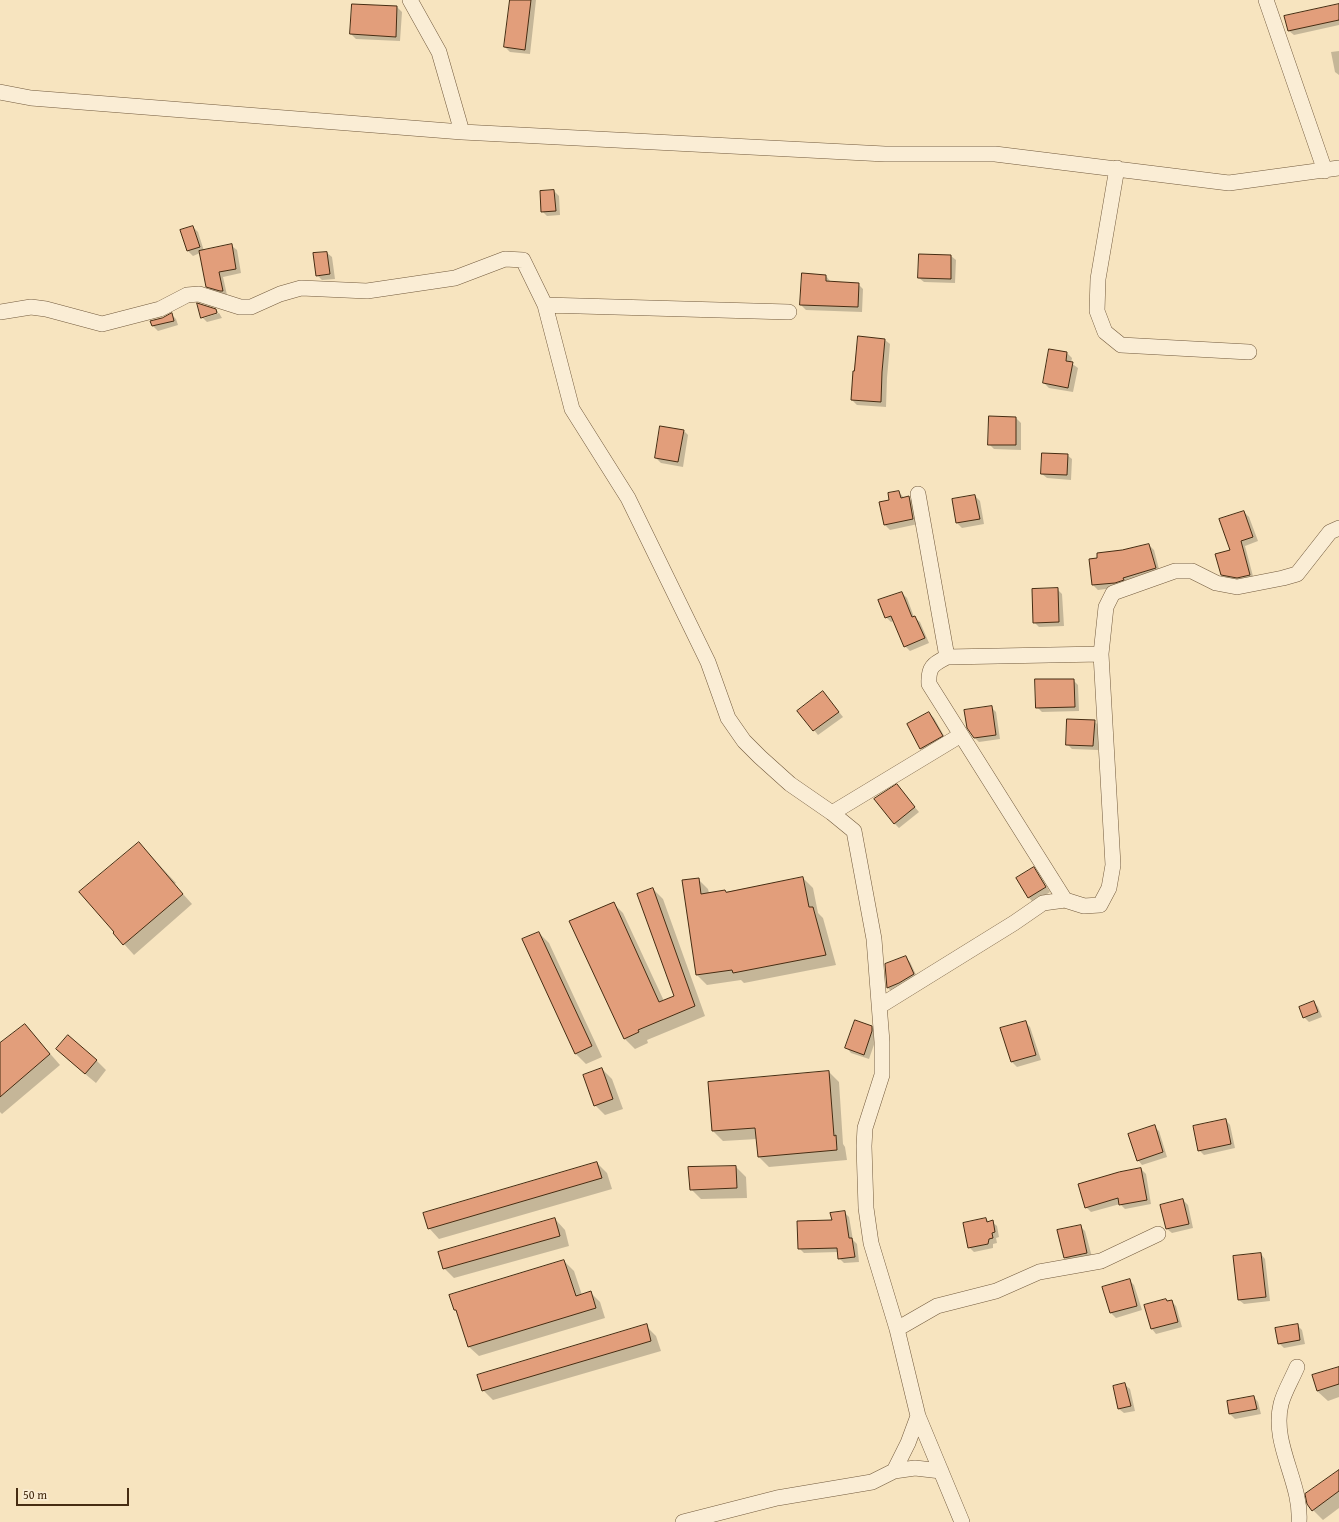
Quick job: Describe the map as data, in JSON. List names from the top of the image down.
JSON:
{
  "scale_bar": "50 m"
}
